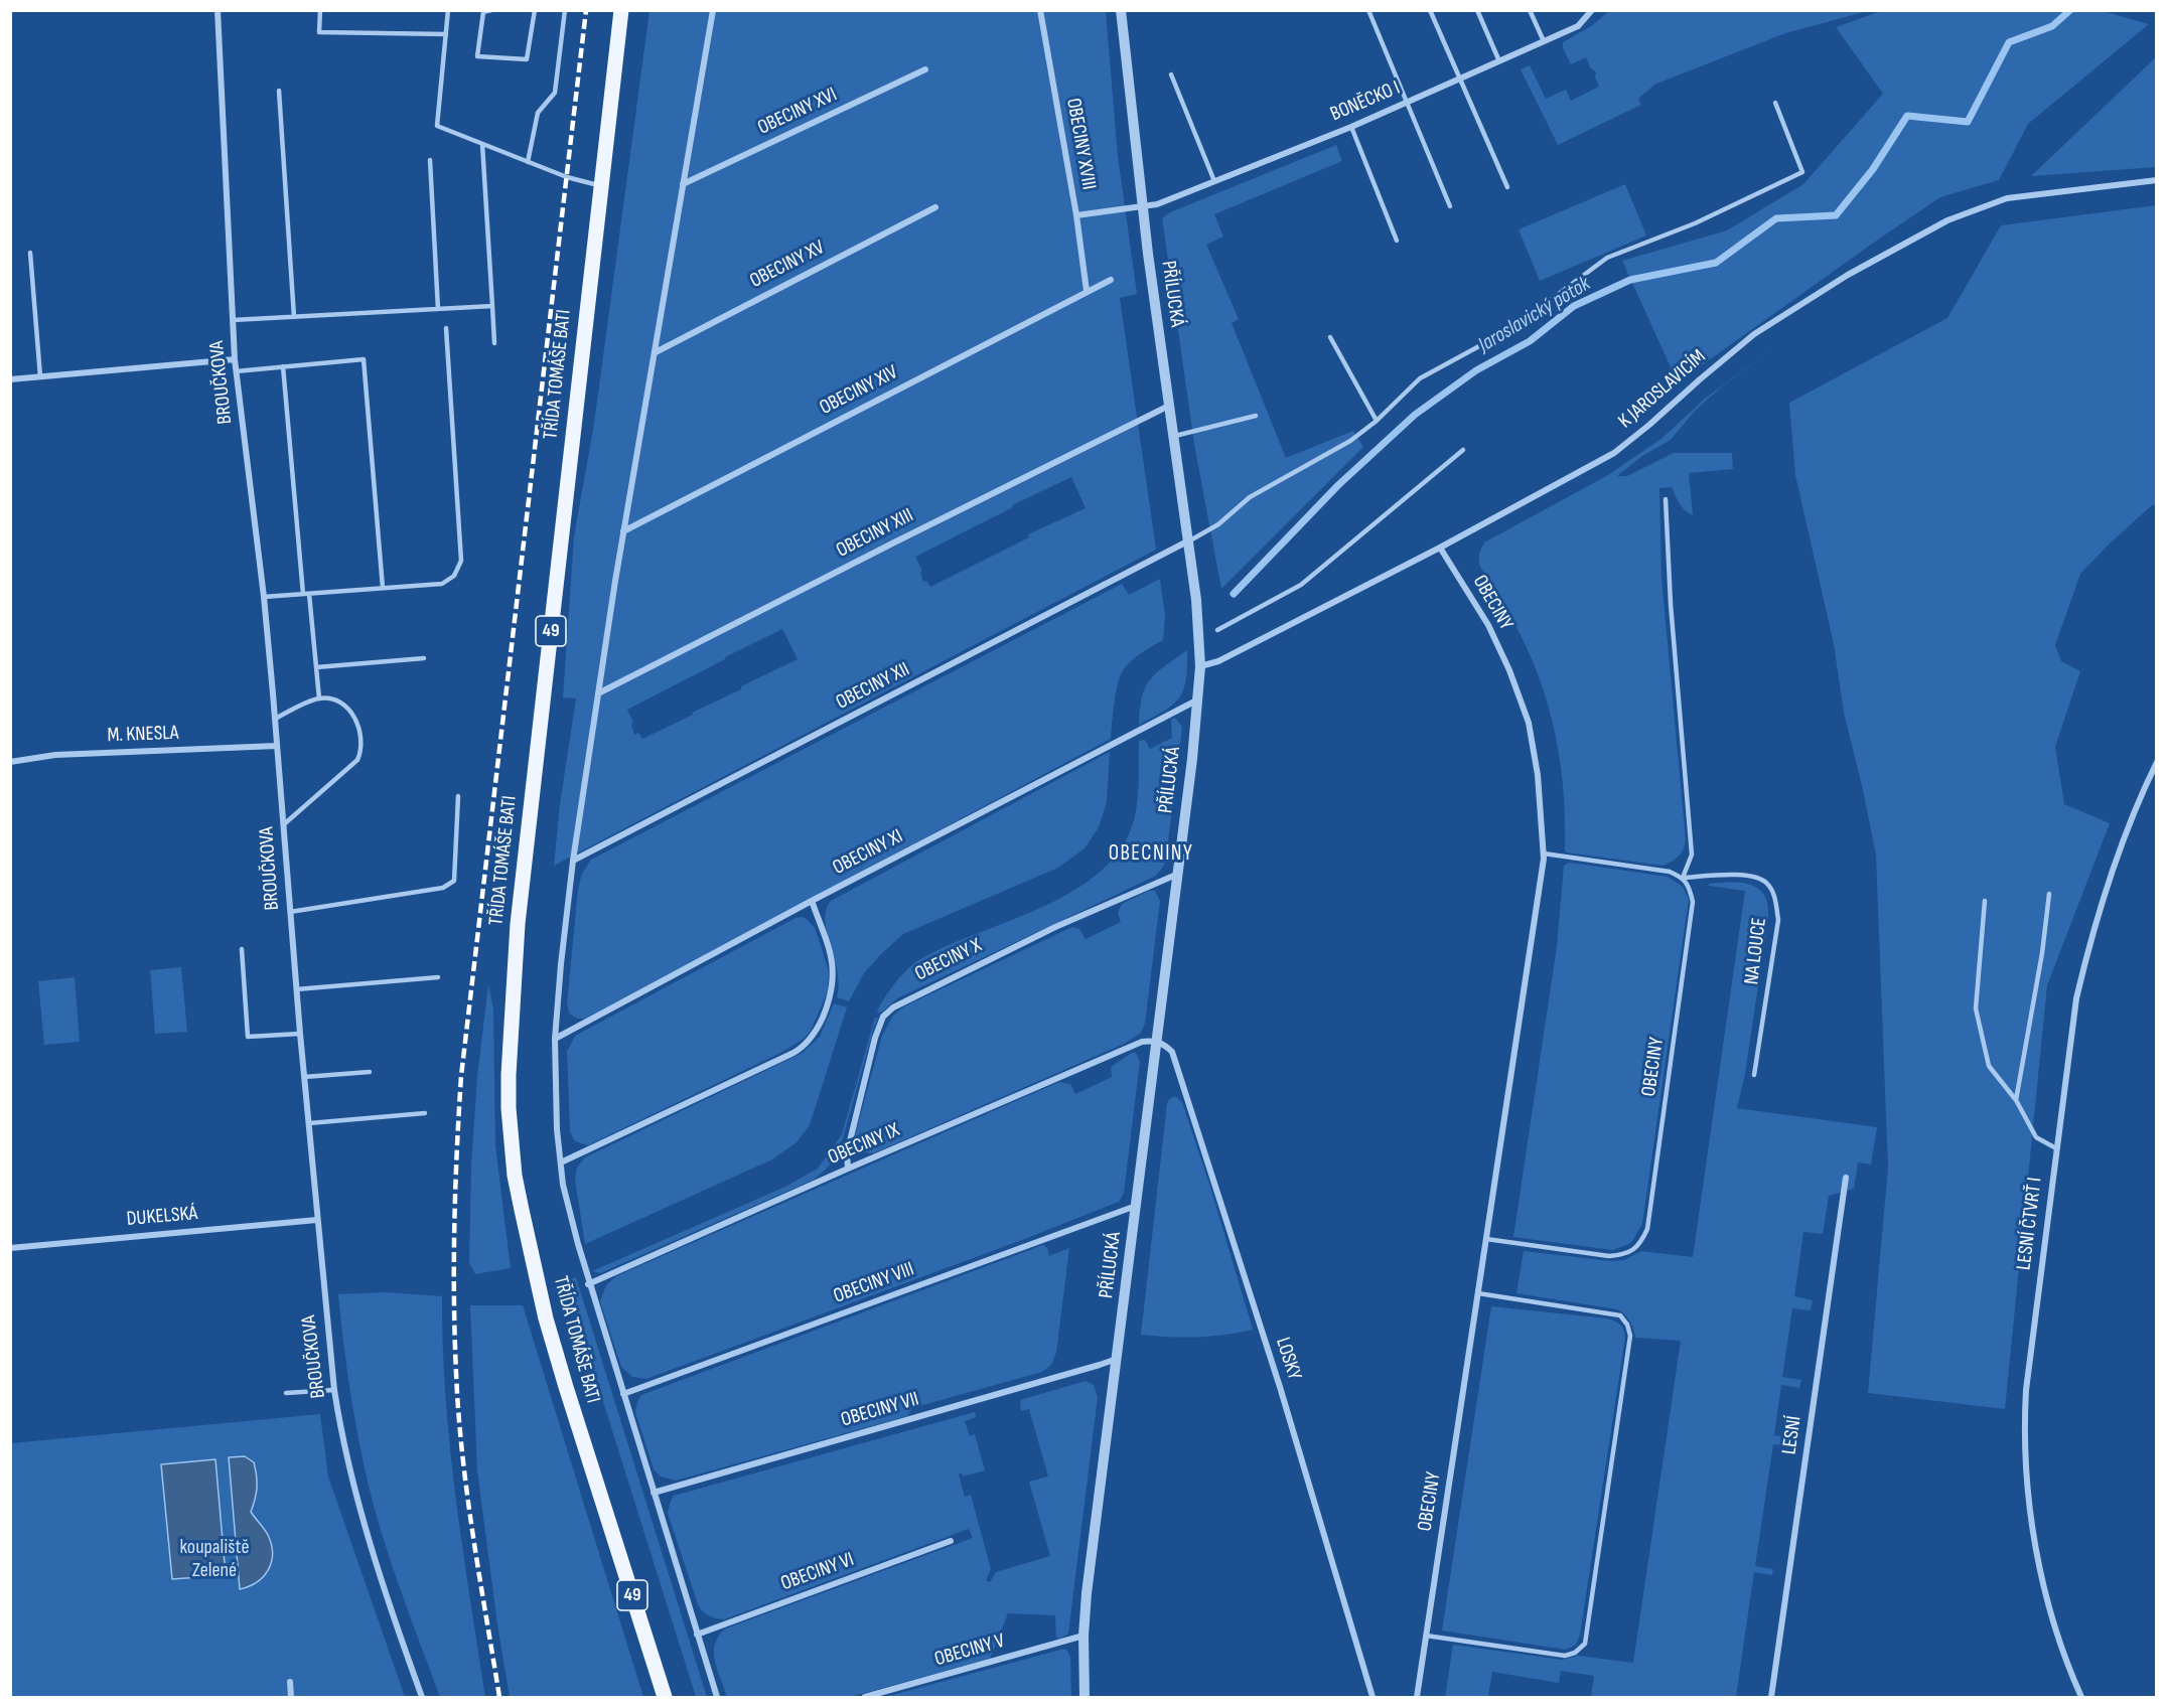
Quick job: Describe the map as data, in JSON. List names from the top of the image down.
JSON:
{
  "streets": {
    "main road": ["TŘÍDA TOMÁŠE BATI", "49"],
    "street": [
      "BONĚCKO I",
      "OBECINY XVI",
      "OBECINY XVIII",
      "OBECINY XV",
      "PŘÍLUCKÁ",
      "BROUČKOVA",
      "K JAROSLAVICÍM",
      "OBECINY XIV",
      "OBECINY XIII",
      "OBECINY",
      "OBECINY XII",
      "M. KNESLA",
      "OBECINY XI",
      "OBECINY X",
      "OBECINY IX",
      "DUKELSKÁ",
      "LESNÍ ČTVRŤ I",
      "OBECINY VIII",
      "LOSKY",
      "OBECINY VII",
      "LESNÍ",
      "OBECINY VI",
      "OBECINY V"
    ],
    "lane": ["NA LOUCE"]
  },
  "crossings": [
    ["BONĚCKO I", "OBECINY XVIII"],
    ["BONĚCKO I", "PŘÍLUCKÁ"],
    ["OBECINY XVIII", "PŘÍLUCKÁ"],
    ["PŘÍLUCKÁ", "K JAROSLAVICÍM"],
    ["PŘÍLUCKÁ", "OBECINY XIII"],
    ["PŘÍLUCKÁ", "OBECINY XII"],
    ["PŘÍLUCKÁ", "OBECINY XI"],
    ["PŘÍLUCKÁ", "OBECINY X"],
    ["PŘÍLUCKÁ", "OBECINY IX"],
    ["PŘÍLUCKÁ", "OBECINY VIII"],
    ["PŘÍLUCKÁ", "LOSKY"],
    ["PŘÍLUCKÁ", "OBECINY VII"],
    ["PŘÍLUCKÁ", "OBECINY V"],
    ["BROUČKOVA", "M. KNESLA"],
    ["BROUČKOVA", "DUKELSKÁ"],
    ["K JAROSLAVICÍM", "OBECINY"],
    ["OBECINY", "NA LOUCE"],
    ["OBECINY X", "OBECINY IX"],
    ["OBECINY IX", "LOSKY"]
  ],
  "districts": ["OBECNINY"],
  "water": ["Jaroslavický potok"],
  "parks": ["koupaliště Zelené"]
}
